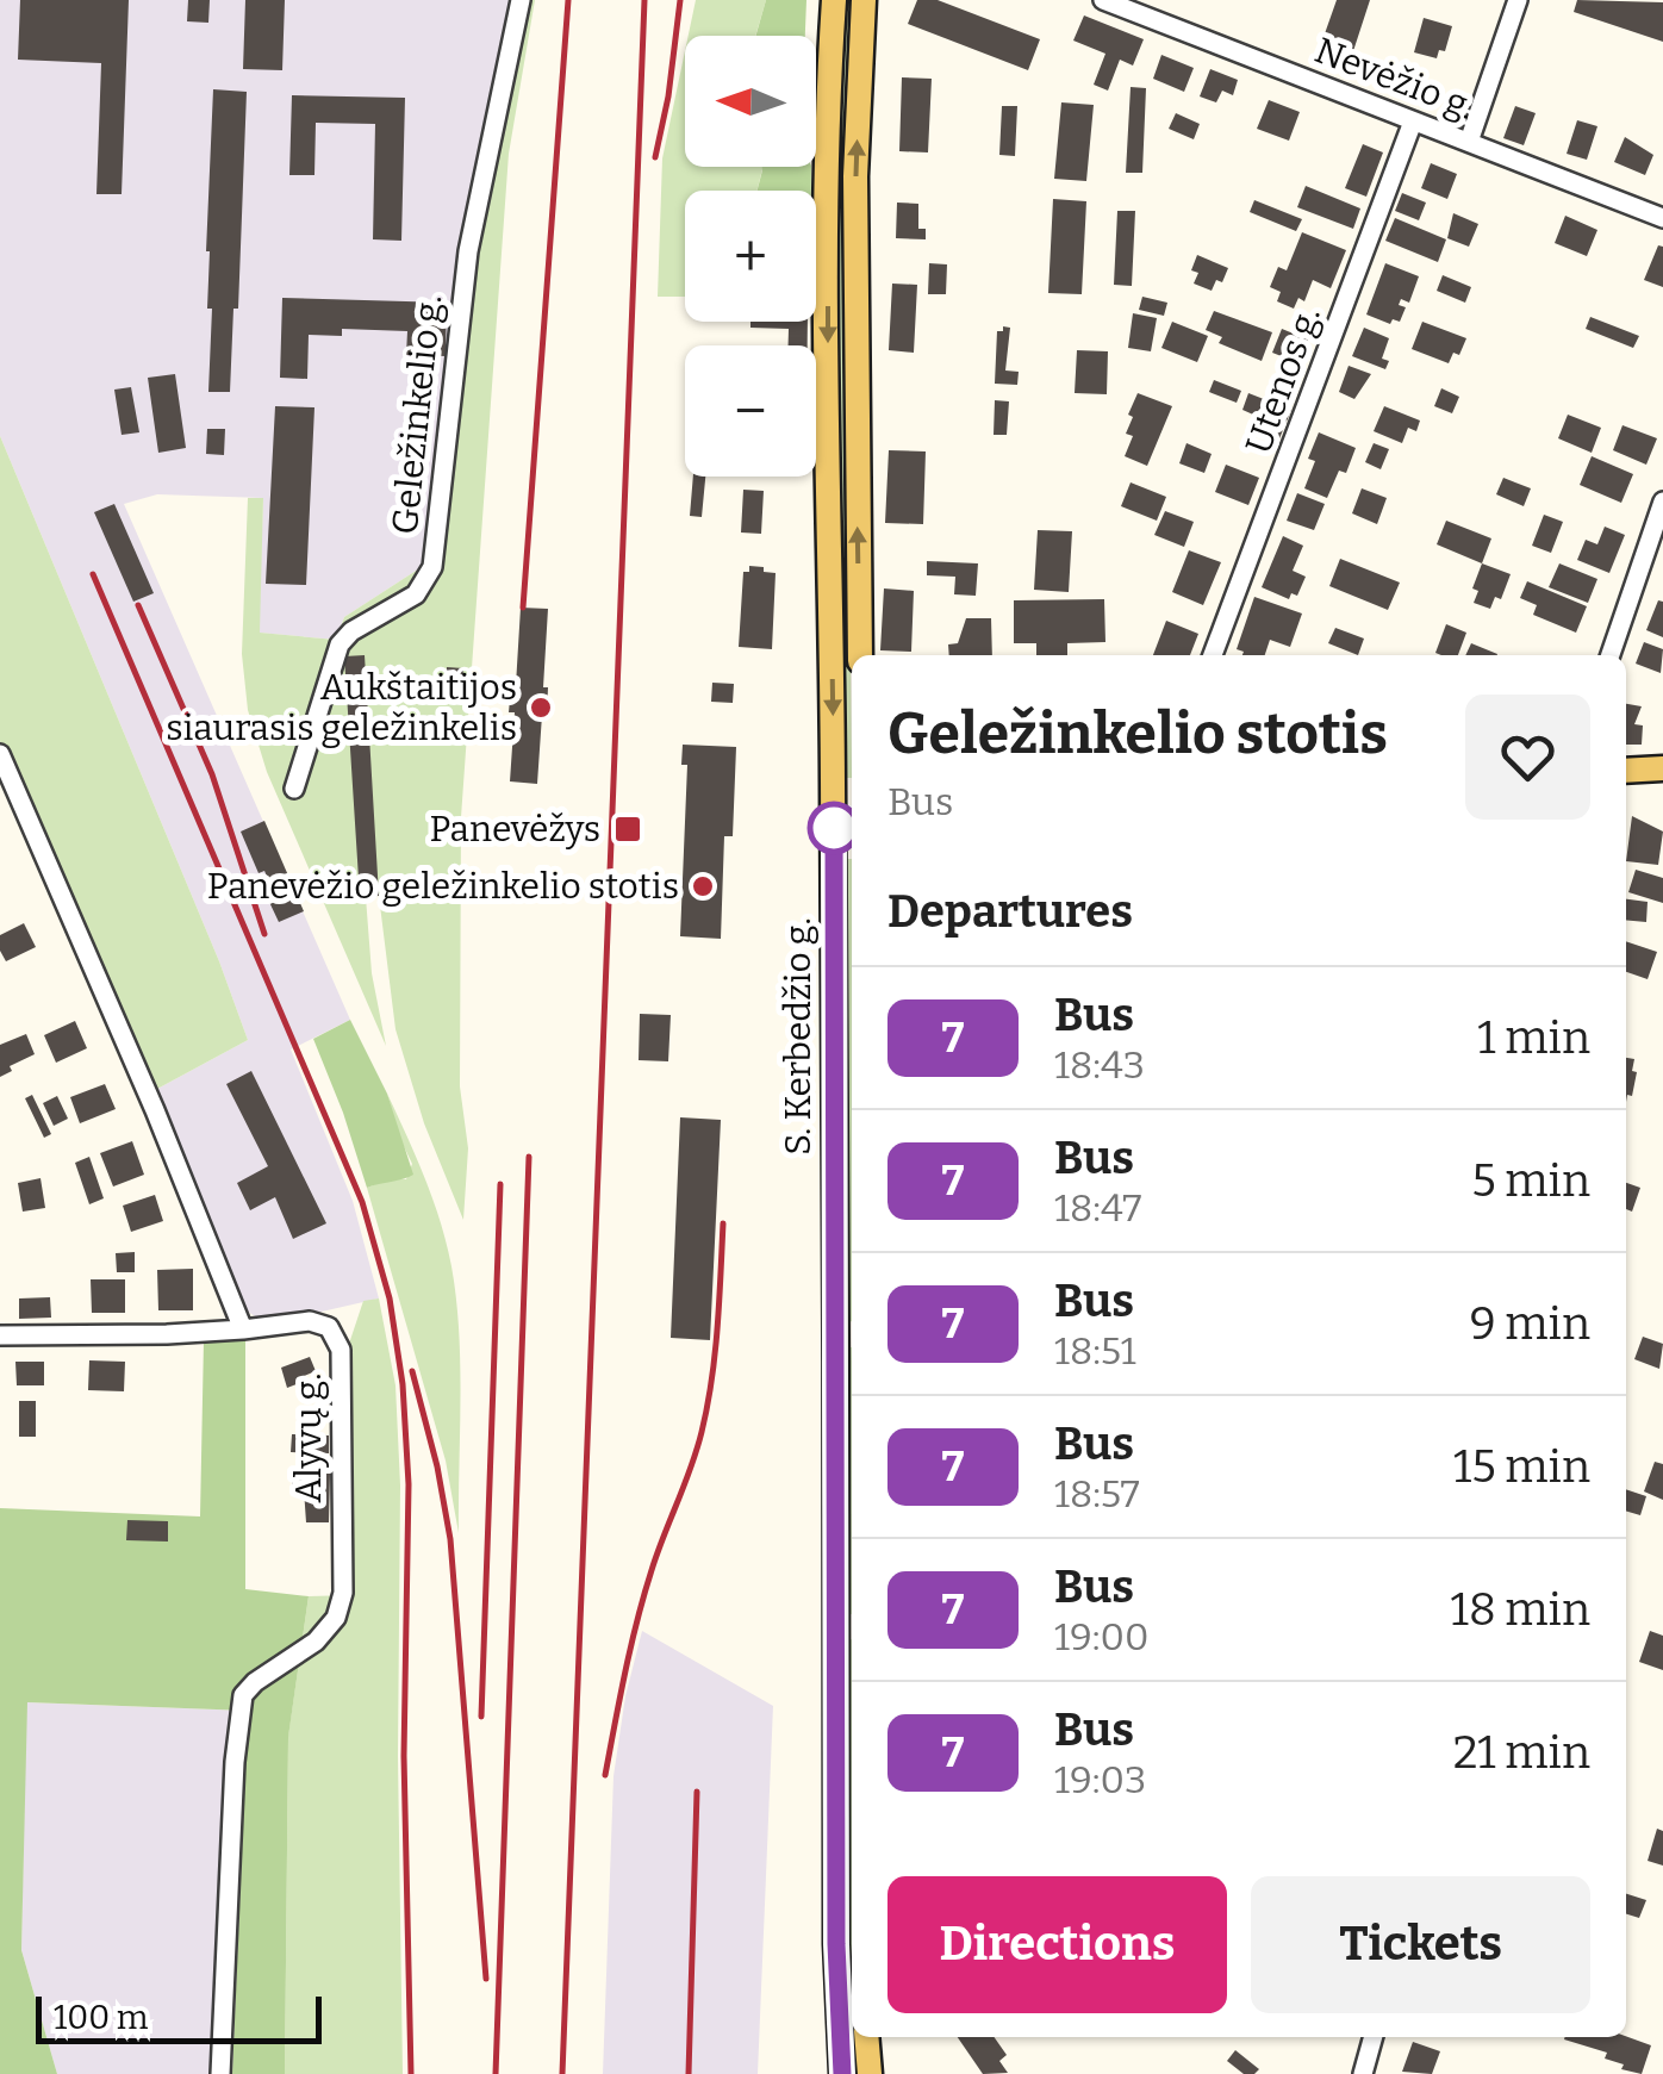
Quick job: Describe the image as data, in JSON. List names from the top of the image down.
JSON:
{
  "streets": {
    "main road": ["S. Kerbedžio g."],
    "street": [
      "Nevėžio g.",
      "Utenos g.",
      "Geležinkelio g.",
      "Alyvų g."
    ]
  },
  "crossings": [
    ["Nevėžio g.", "Utenos g."]
  ],
  "places": {
    "other": ["Aukštaitijos siaurasis geležinkelis", "Panevėžio geležinkelio stotis"],
    "transit": ["Panevėžys"]
  },
  "lines": ["bus line 7"],
  "scale_bar": "100 m",
  "north": "left",
  "page": {
    "map_buttons": ["+", "−"],
    "heading": [
      ["Geležinkelio stotis", "Bus"],
      "Departures"
    ],
    "list": [
      {
        "mark": "7",
        "name": "Bus",
        "note": "18:43",
        "value": "1 min"
      },
      {
        "mark": "7",
        "name": "Bus",
        "note": "18:47",
        "value": "5 min"
      },
      {
        "mark": "7",
        "name": "Bus",
        "note": "18:51",
        "value": "9 min"
      },
      {
        "mark": "7",
        "name": "Bus",
        "note": "18:57",
        "value": "15 min"
      },
      {
        "mark": "7",
        "name": "Bus",
        "note": "19:00",
        "value": "18 min"
      },
      {
        "mark": "7",
        "name": "Bus",
        "note": "19:03",
        "value": "21 min"
      }
    ],
    "buttons": ["Directions", "Tickets"],
    "scale": "100 m"
  }
}
